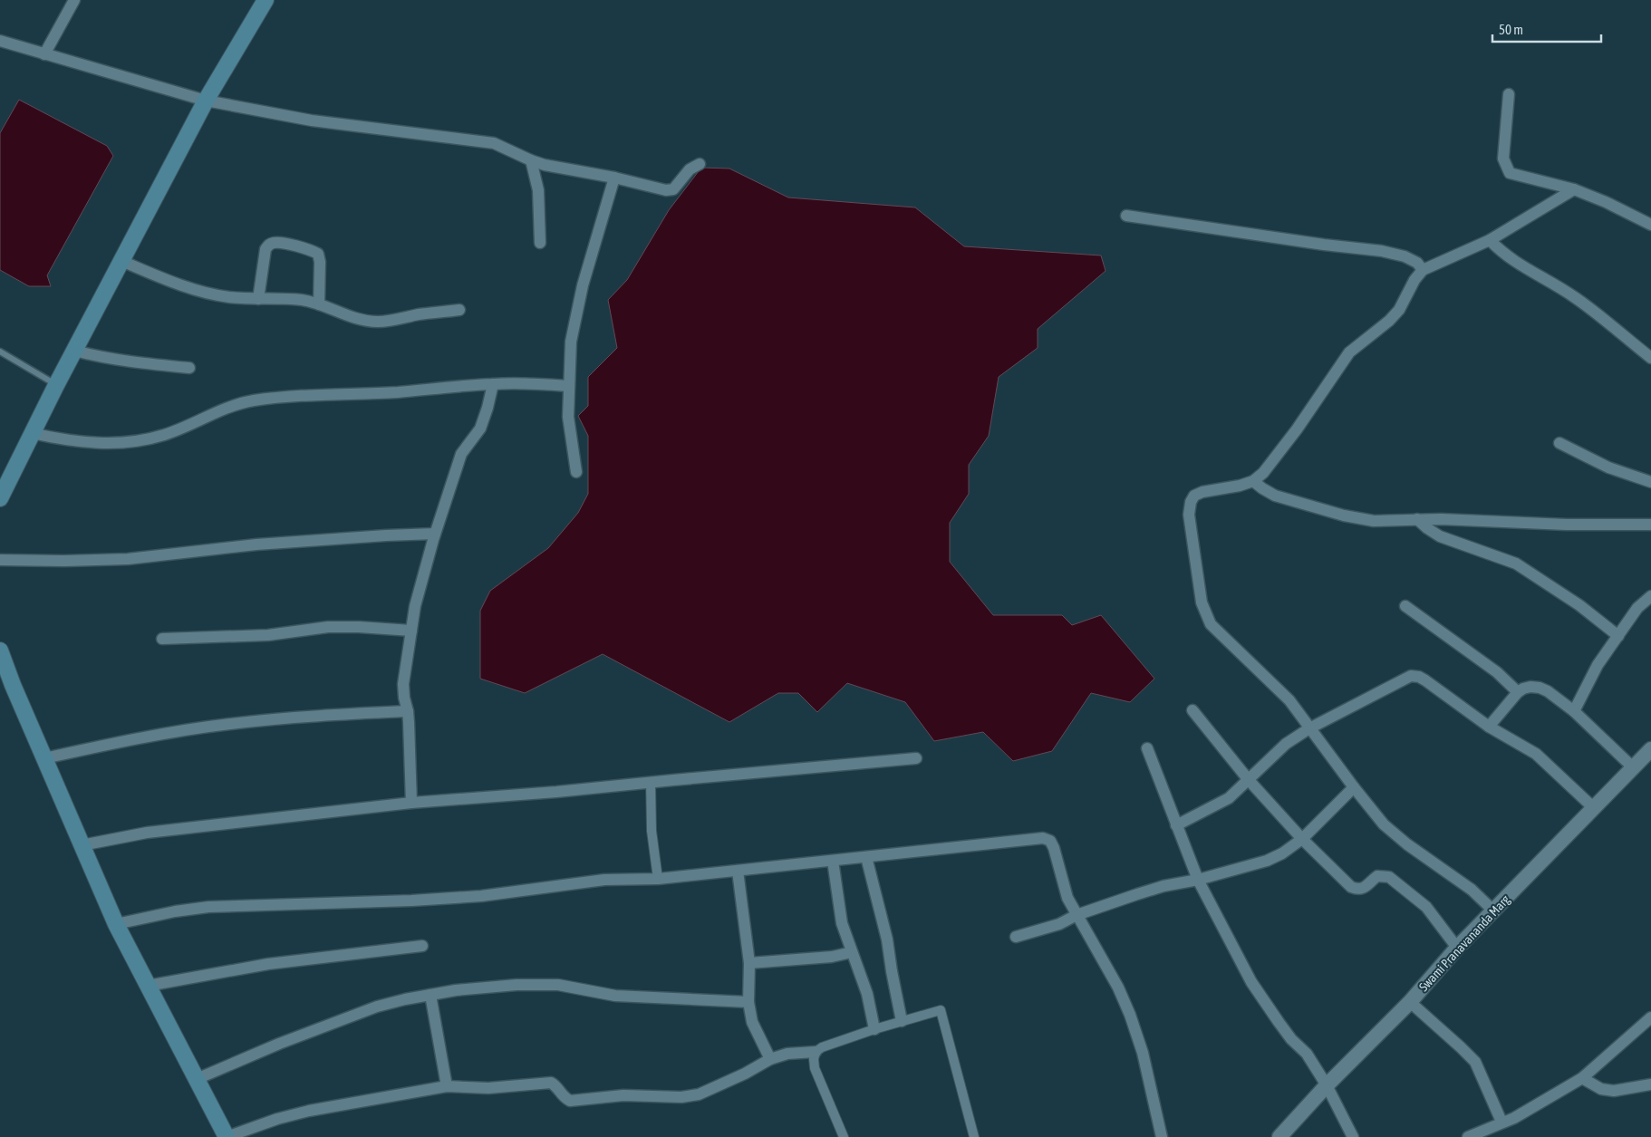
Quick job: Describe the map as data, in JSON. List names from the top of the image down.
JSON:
{
  "streets": {
    "street": ["Swami Pranavananda Marg"]
  },
  "scale_bar": "50 m"
}
